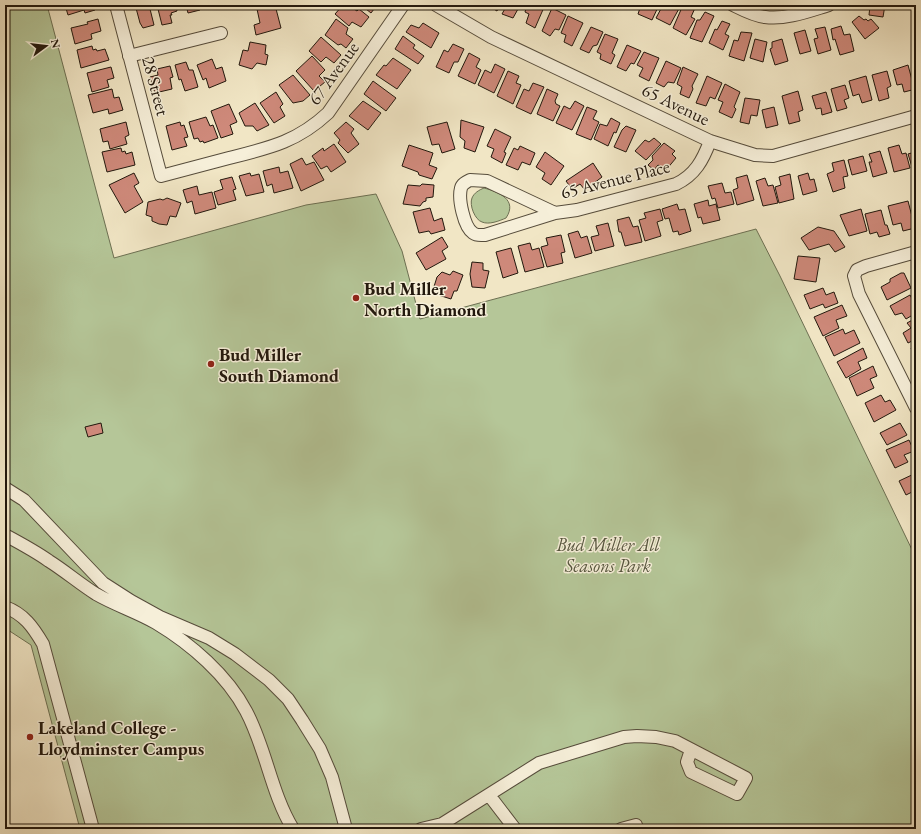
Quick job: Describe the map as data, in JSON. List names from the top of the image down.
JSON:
{
  "streets": {
    "street": [
      "67 Avenue",
      "28 Street",
      "65 Avenue",
      "65 Avenue Place"
    ]
  },
  "crossings": [
    ["67 Avenue", "28 Street"],
    ["65 Avenue", "65 Avenue Place"]
  ],
  "parks": ["Bud Miller All Seasons Park"],
  "places": ["Bud Miller North Diamond", "Bud Miller South Diamond", "Lakeland College - Lloydminster Campus"],
  "north": "right"
}
